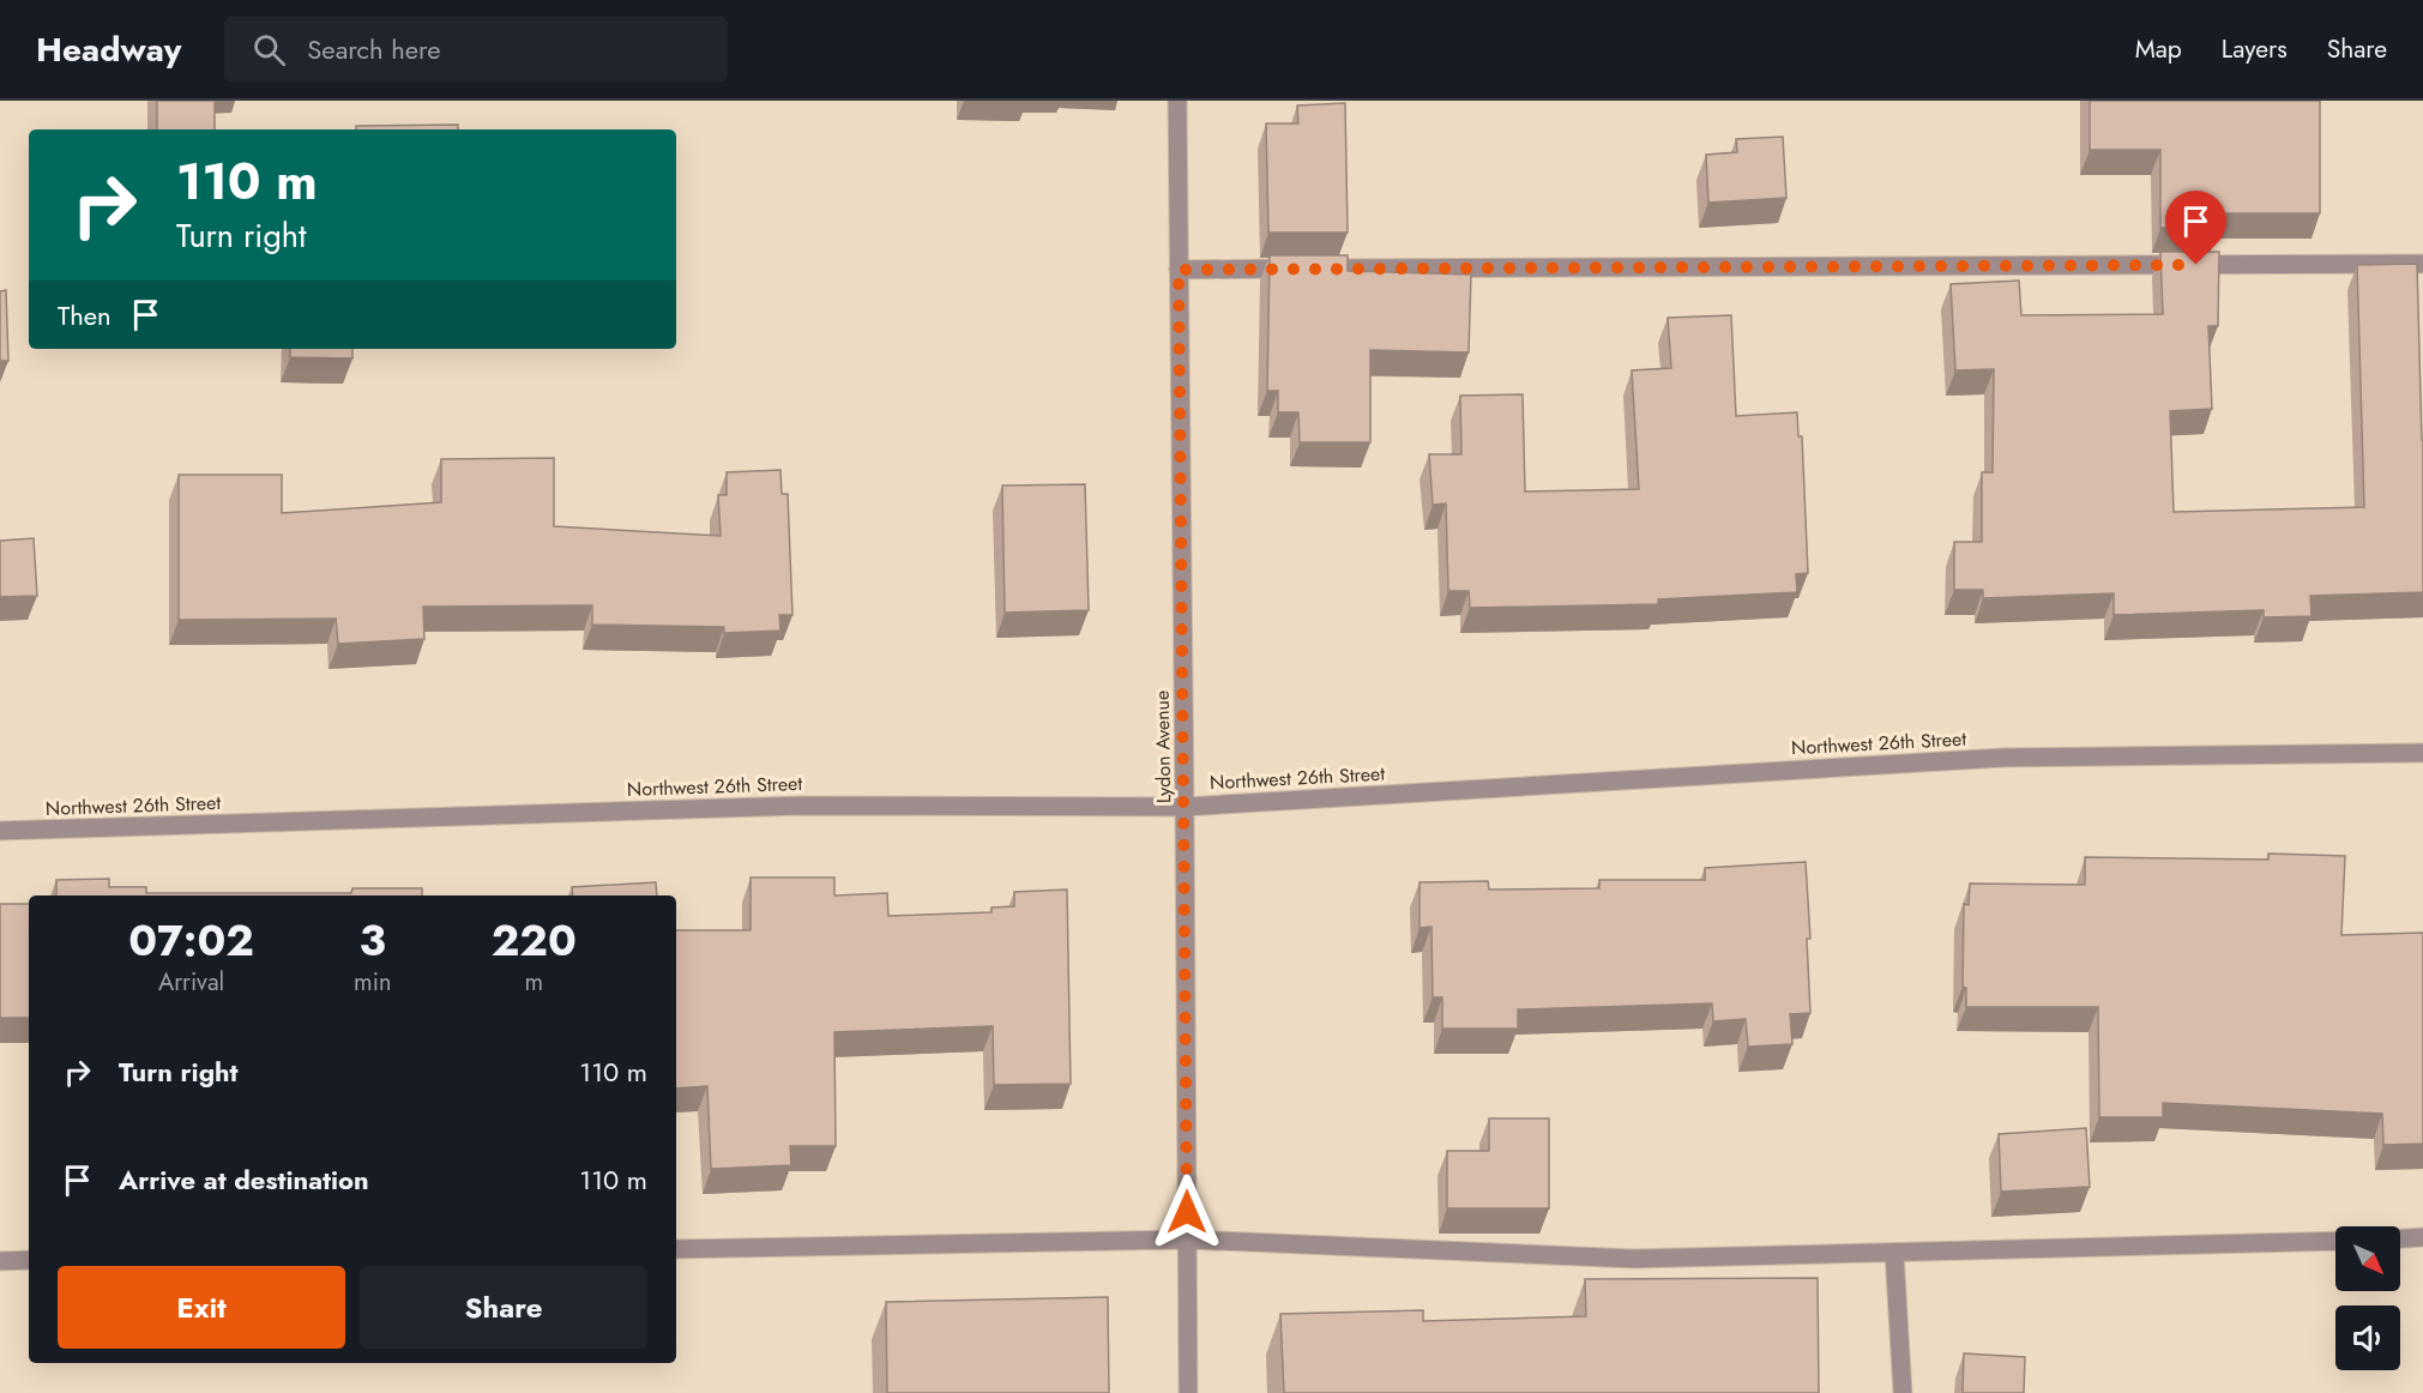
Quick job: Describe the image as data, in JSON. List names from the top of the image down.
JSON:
{
  "streets": {
    "street": ["Northwest 26th Street", "Lydon Avenue"]
  },
  "crossings": [
    ["Northwest 26th Street", "Lydon Avenue"]
  ],
  "north": "bottom right",
  "page": {
    "header": "Headway",
    "search": "Search here",
    "nav": ["Map", "Layers", "Share"],
    "turn": ["110 m", "Turn right"],
    "then": "Then",
    "eta": [
      "07:02",
      "Arrival",
      "3",
      "min",
      "220",
      "m"
    ],
    "list": [
      {
        "name": "Turn right",
        "value": "110 m"
      },
      {
        "name": "Arrive at destination",
        "value": "110 m"
      }
    ],
    "buttons": ["Exit", "Share"]
  }
}
